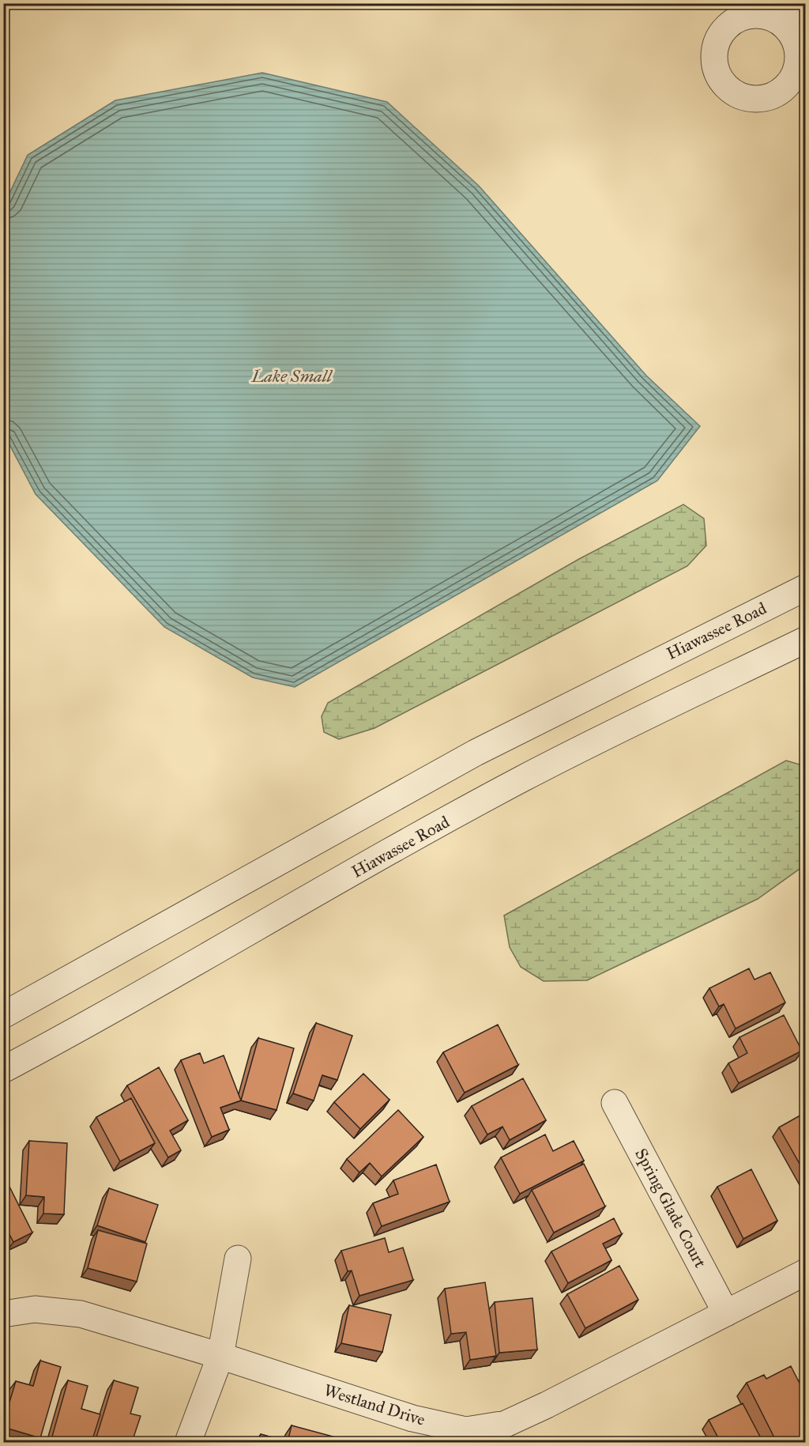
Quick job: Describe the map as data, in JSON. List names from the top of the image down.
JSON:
{
  "streets": {
    "street": ["Hiawassee Road", "Spring Glade Court", "Westland Drive"]
  },
  "crossings": [
    ["Spring Glade Court", "Westland Drive"]
  ],
  "water": ["Lake Small"]
}
